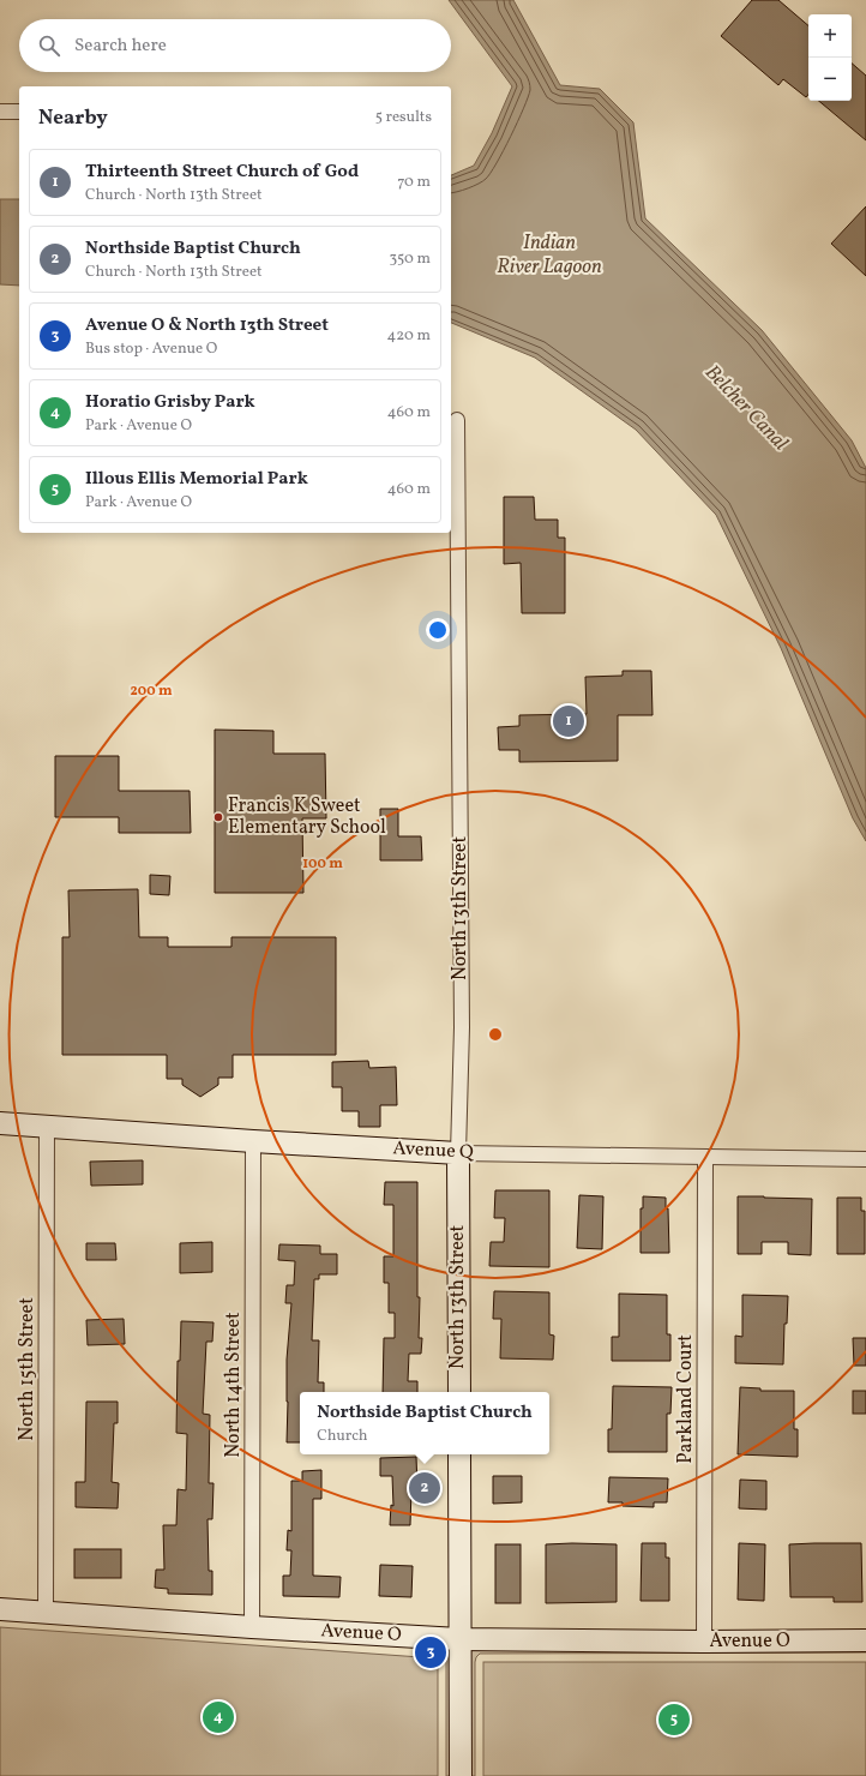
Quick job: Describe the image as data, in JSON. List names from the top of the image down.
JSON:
{
  "streets": {
    "street": [
      "North 13th Street",
      "Avenue Q",
      "North 15th Street",
      "North 14th Street",
      "Parkland Court",
      "Avenue O"
    ]
  },
  "crossings": [
    ["North 13th Street", "Avenue Q"],
    ["Avenue Q", "North 15th Street"],
    ["Avenue Q", "North 14th Street"],
    ["Avenue Q", "Parkland Court"],
    ["North 15th Street", "Avenue O"],
    ["North 14th Street", "Avenue O"],
    ["Parkland Court", "Avenue O"]
  ],
  "water": ["Indian River Lagoon", "Belcher Canal"],
  "places": ["Francis K Sweet Elementary School"],
  "page": {
    "map_buttons": ["+", "−"],
    "search": "Search here",
    "heading": ["Nearby", "5 results"],
    "list": [
      {
        "mark": "1",
        "name": "Thirteenth Street Church of God",
        "note": "Church · North 13th Street",
        "value": "70 m"
      },
      {
        "mark": "2",
        "name": "Northside Baptist Church",
        "note": "Church · North 13th Street",
        "value": "350 m"
      },
      {
        "mark": "3",
        "name": "Avenue O & North 13th Street",
        "note": "Bus stop · Avenue O",
        "value": "420 m"
      },
      {
        "mark": "4",
        "name": "Horatio Grisby Park",
        "note": "Park · Avenue O",
        "value": "460 m"
      },
      {
        "mark": "5",
        "name": "Illous Ellis Memorial Park",
        "note": "Park · Avenue O",
        "value": "460 m"
      }
    ],
    "pins": [
      "1",
      "2",
      "3",
      "4",
      "5"
    ],
    "popup": ["Northside Baptist Church", "Church"]
  },
  "rings": ["200 m", "100 m"]
}
